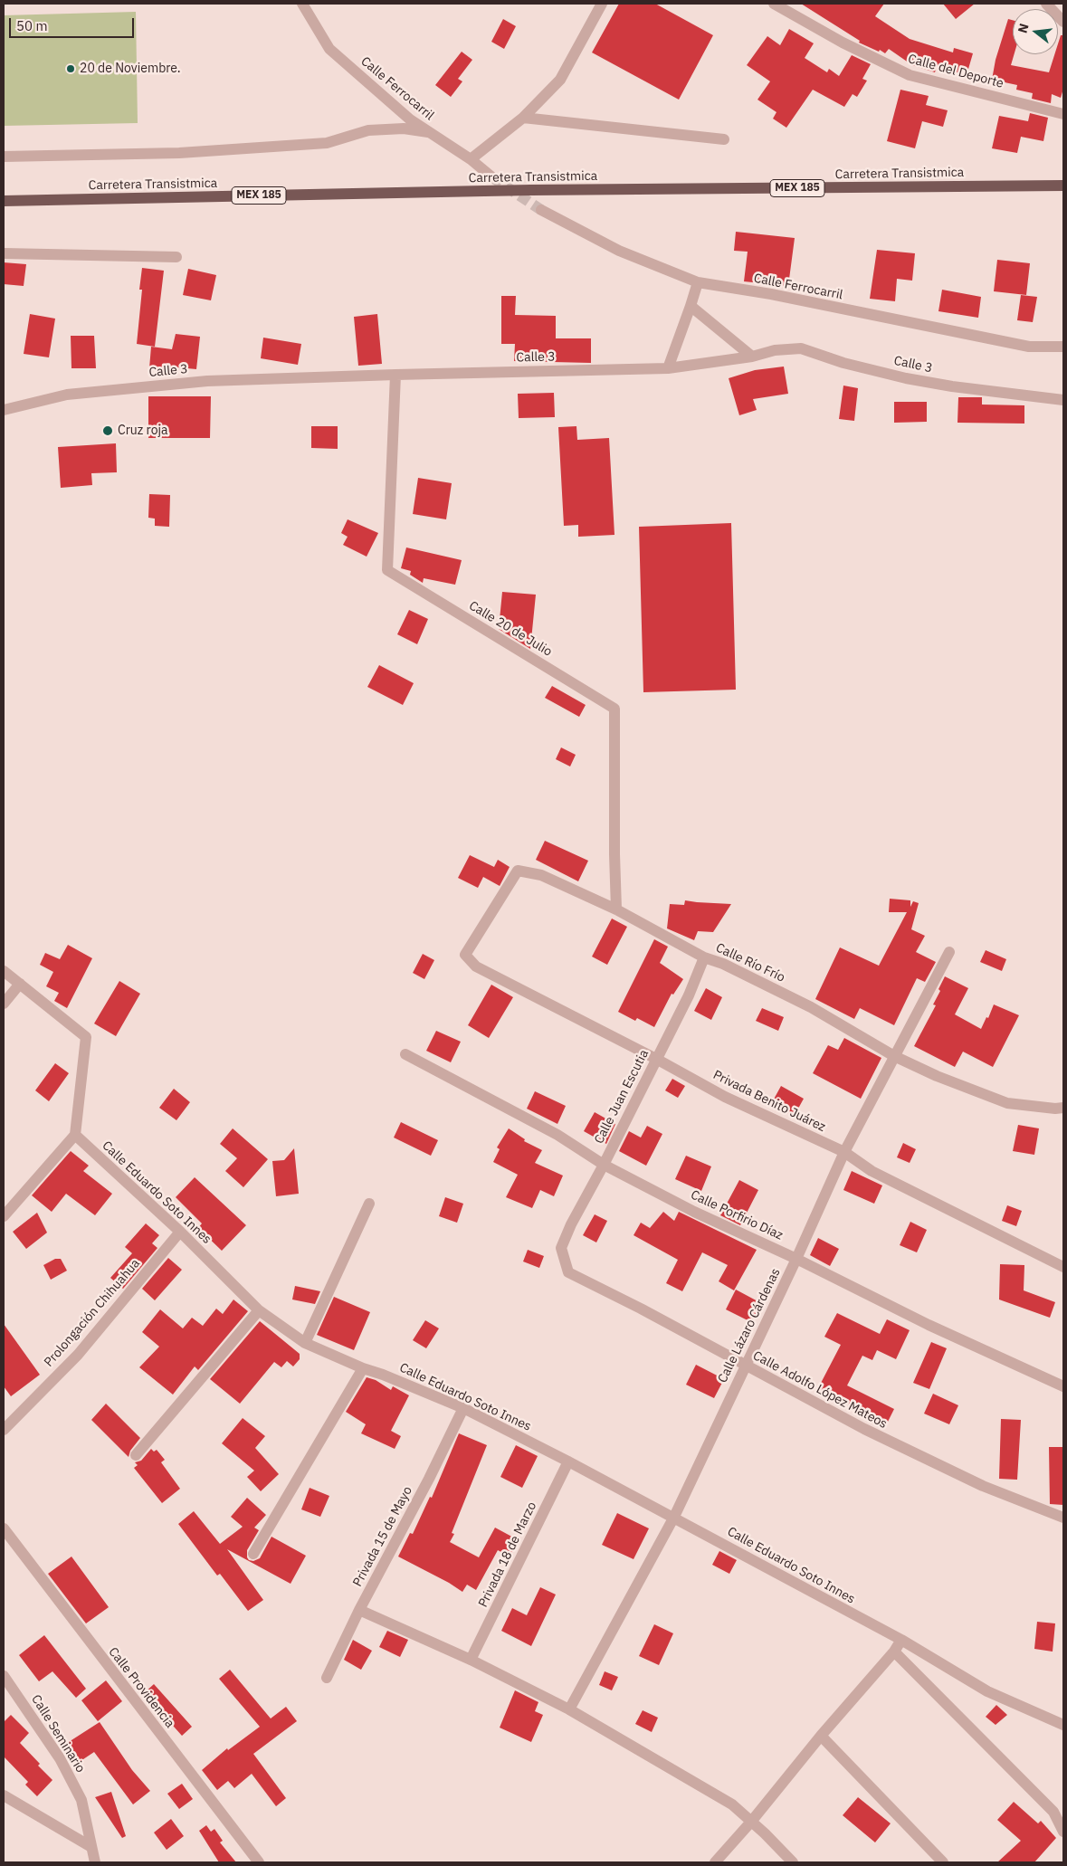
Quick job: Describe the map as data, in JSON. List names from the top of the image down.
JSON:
{
  "streets": {
    "main road": ["Carretera Transistmica", "MEX 185"],
    "street": [
      "Calle del Deporte",
      "Calle Ferrocarril",
      "Calle 3",
      "Calle 20 de Julio",
      "Calle Río Frío",
      "Calle Juan Escutia",
      "Privada Benito Juárez",
      "Calle Eduardo Soto Innes",
      "Calle Porfirio Díaz",
      "Prolongación Chihuahua",
      "Calle Lázaro Cárdenas",
      "Calle Adolfo López Mateos",
      "Privada 15 de Mayo",
      "Privada 18 de Marzo",
      "Calle Providencia",
      "Calle Seminario"
    ]
  },
  "crossings": [
    ["Calle 3", "Calle 20 de Julio"],
    ["Calle 20 de Julio", "Calle Río Frío"],
    ["Calle Río Frío", "Calle Juan Escutia"],
    ["Calle Río Frío", "Privada Benito Juárez"],
    ["Calle Río Frío", "Calle Lázaro Cárdenas"],
    ["Calle Juan Escutia", "Privada Benito Juárez"],
    ["Calle Juan Escutia", "Calle Porfirio Díaz"],
    ["Calle Juan Escutia", "Calle Adolfo López Mateos"],
    ["Privada Benito Juárez", "Calle Lázaro Cárdenas"],
    ["Calle Eduardo Soto Innes", "Prolongación Chihuahua"],
    ["Calle Eduardo Soto Innes", "Calle Lázaro Cárdenas"],
    ["Calle Eduardo Soto Innes", "Privada 15 de Mayo"],
    ["Calle Eduardo Soto Innes", "Privada 18 de Marzo"],
    ["Calle Porfirio Díaz", "Calle Lázaro Cárdenas"],
    ["Calle Lázaro Cárdenas", "Calle Adolfo López Mateos"]
  ],
  "places": ["20 de Noviembre.", "Cruz roja"],
  "scale_bar": "50 m",
  "north": "left"
}
